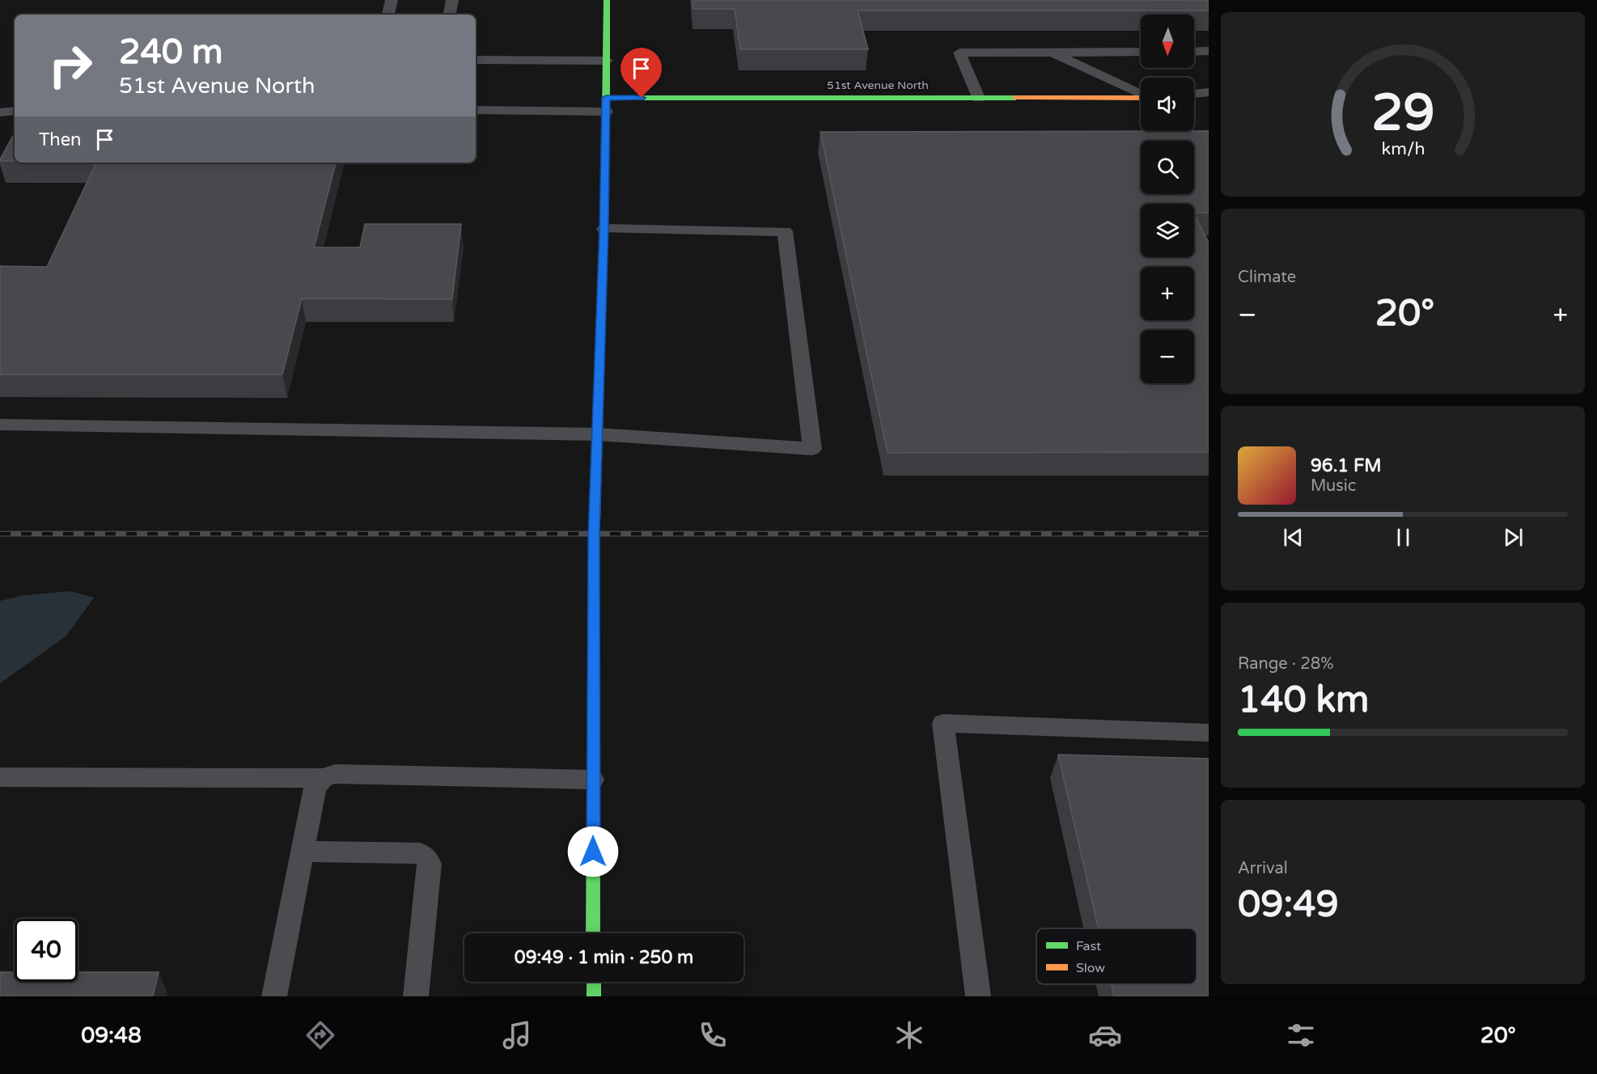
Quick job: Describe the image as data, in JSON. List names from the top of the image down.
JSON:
{
  "streets": {
    "street": ["51st Avenue North"]
  },
  "legend": ["Fast", "Slow"],
  "north": "bottom",
  "page": {
    "map_buttons": ["+", "−"],
    "turn": ["240 m", "51st Avenue North"],
    "then": "Then",
    "tile": [
      "Climate",
      ["Range · 28%", "140 km"],
      ["Arrival", "09:49"]
    ],
    "heat": ["−", "20°", "+"],
    "song": ["96.1 FM", "Music"],
    "limit": "40",
    "trip": "09:49 · 1 min · 250 m",
    "tabs": ["09:48", "20°"],
    "gauge": ["29", "km/h"]
  }
}
